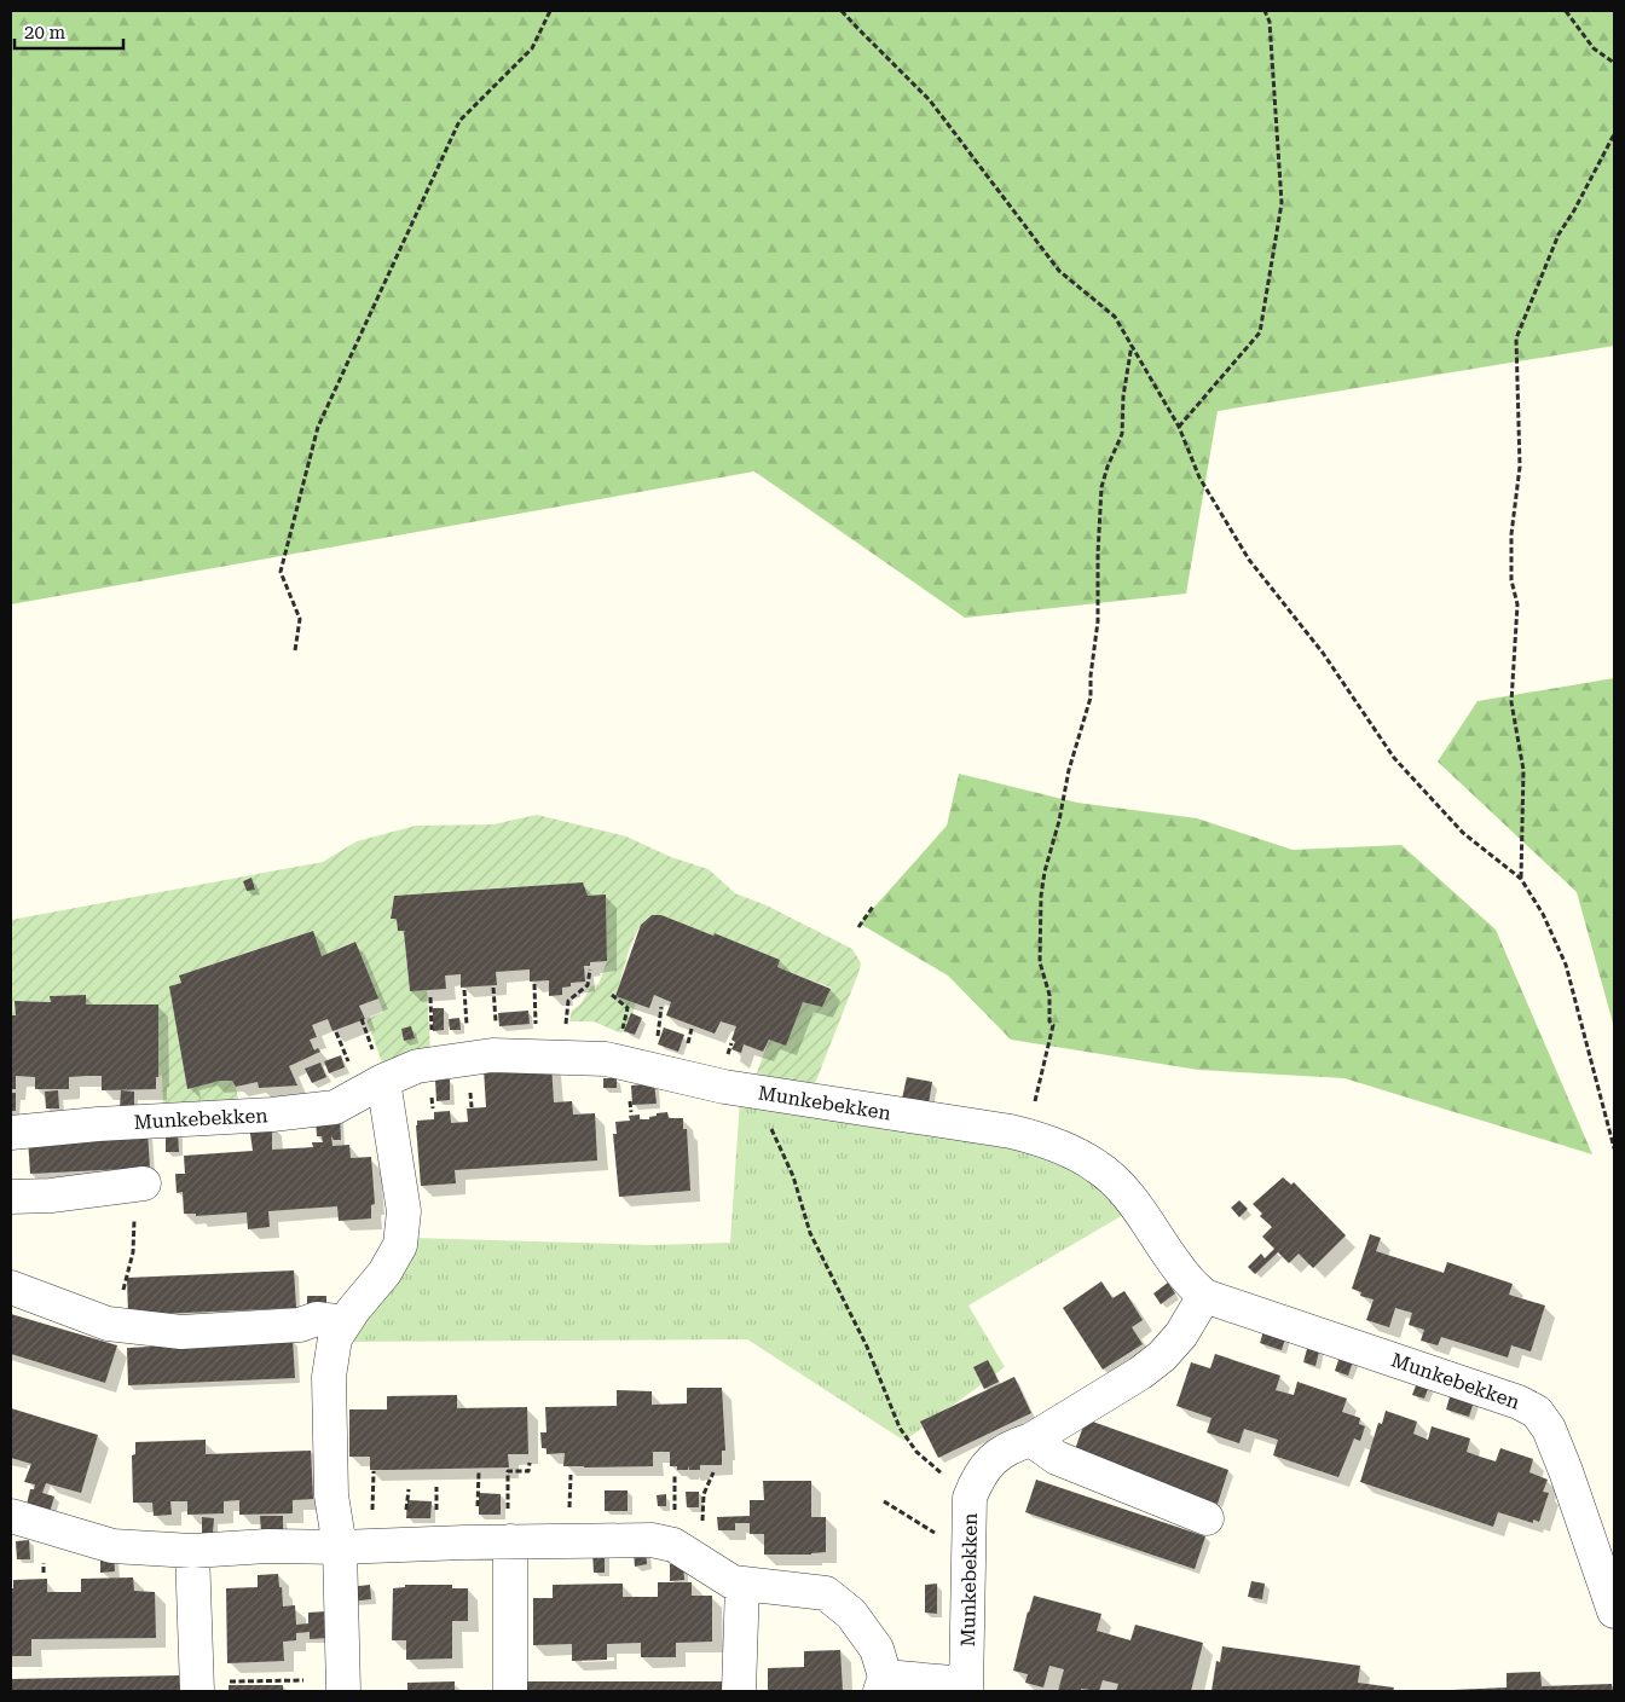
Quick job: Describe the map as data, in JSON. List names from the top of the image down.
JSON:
{
  "streets": {
    "lane": ["Munkebekken"]
  },
  "scale_bar": "20 m"
}
